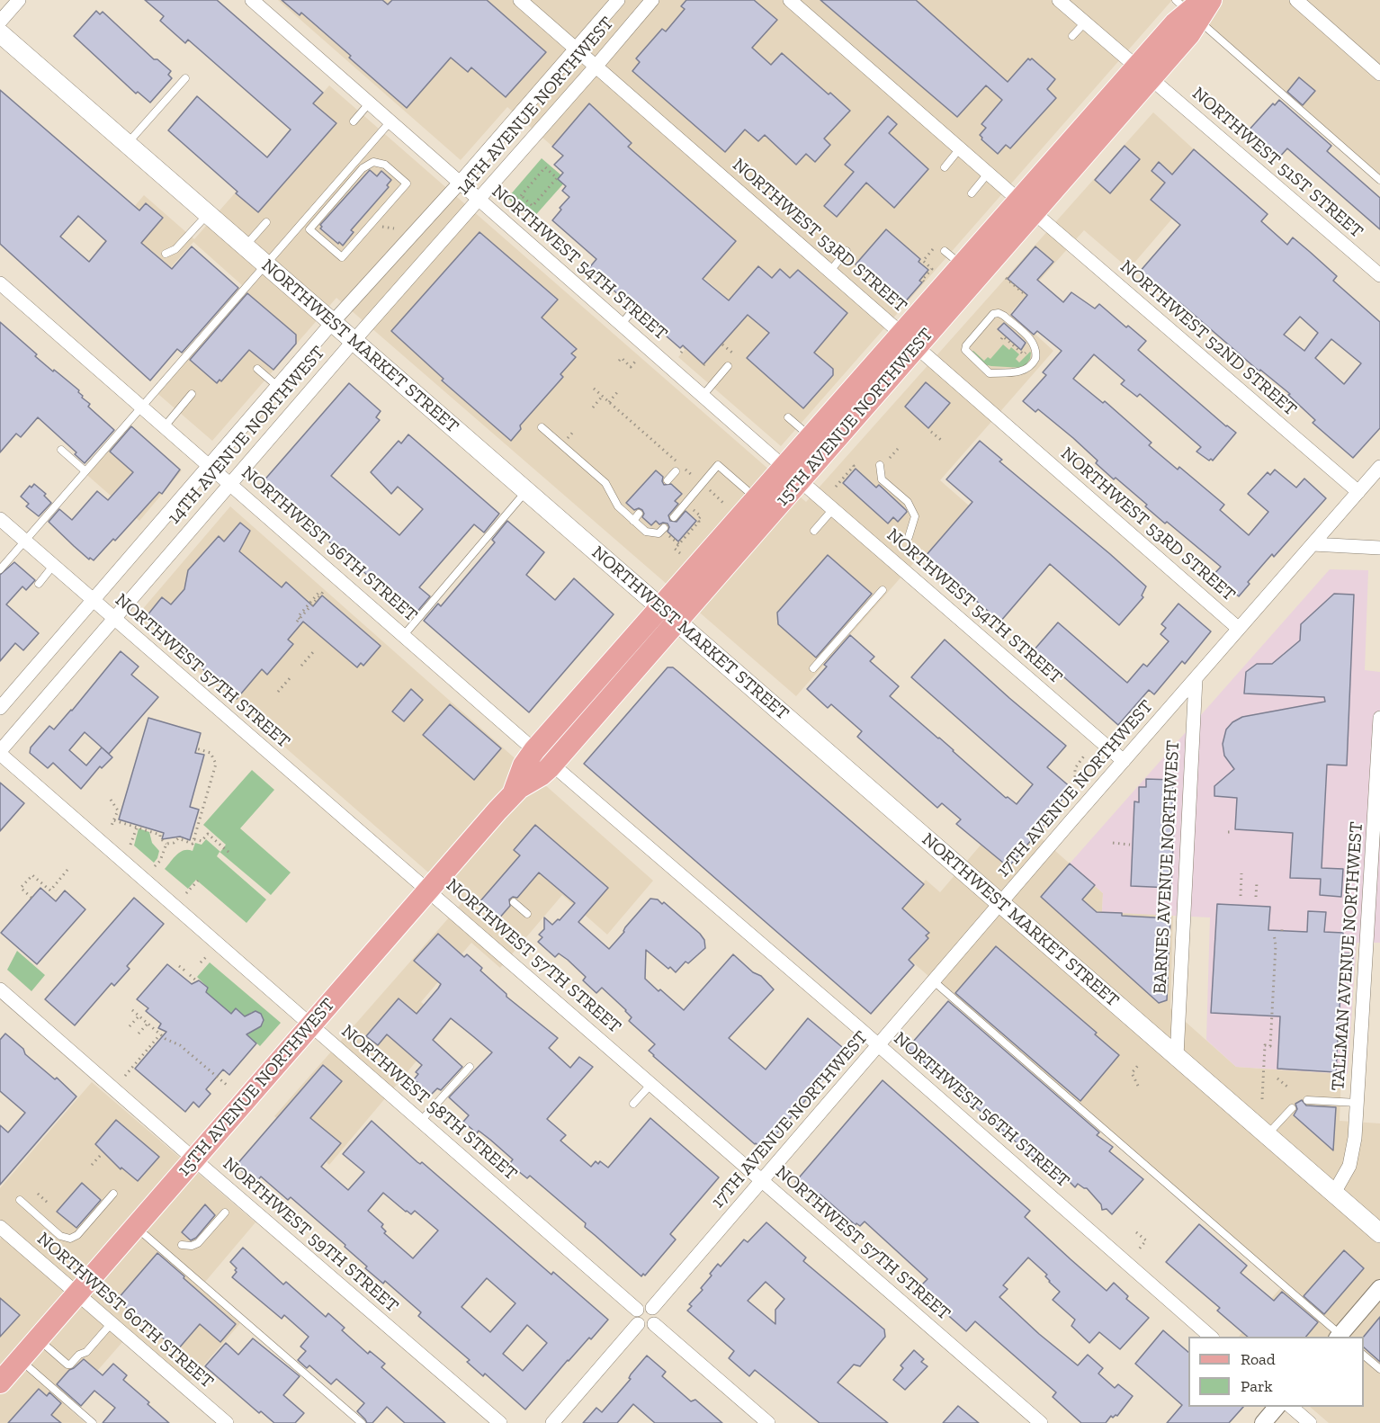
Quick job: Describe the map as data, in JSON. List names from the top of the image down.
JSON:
{
  "streets": {
    "main road": ["NORTHWEST MARKET STREET", "15TH AVENUE NORTHWEST"],
    "street": [
      "14TH AVENUE NORTHWEST",
      "NORTHWEST 51ST STREET",
      "NORTHWEST 53RD STREET",
      "NORTHWEST 54TH STREET",
      "NORTHWEST 52ND STREET",
      "NORTHWEST 56TH STREET",
      "NORTHWEST 57TH STREET",
      "17TH AVENUE NORTHWEST",
      "BARNES AVENUE NORTHWEST",
      "TALLMAN AVENUE NORTHWEST",
      "NORTHWEST 58TH STREET",
      "NORTHWEST 59TH STREET",
      "NORTHWEST 60TH STREET"
    ]
  },
  "crossings": [
    ["14TH AVENUE NORTHWEST", "NORTHWEST 53RD STREET"],
    ["14TH AVENUE NORTHWEST", "NORTHWEST 54TH STREET"],
    ["14TH AVENUE NORTHWEST", "NORTHWEST MARKET STREET"],
    ["14TH AVENUE NORTHWEST", "NORTHWEST 56TH STREET"],
    ["14TH AVENUE NORTHWEST", "NORTHWEST 57TH STREET"],
    ["14TH AVENUE NORTHWEST", "NORTHWEST 58TH STREET"],
    ["NORTHWEST 51ST STREET", "15TH AVENUE NORTHWEST"],
    ["NORTHWEST 53RD STREET", "15TH AVENUE NORTHWEST"],
    ["NORTHWEST 53RD STREET", "17TH AVENUE NORTHWEST"],
    ["NORTHWEST 54TH STREET", "15TH AVENUE NORTHWEST"],
    ["NORTHWEST 54TH STREET", "17TH AVENUE NORTHWEST"],
    ["NORTHWEST 52ND STREET", "15TH AVENUE NORTHWEST"],
    ["NORTHWEST 52ND STREET", "17TH AVENUE NORTHWEST"],
    ["NORTHWEST MARKET STREET", "15TH AVENUE NORTHWEST"],
    ["NORTHWEST MARKET STREET", "17TH AVENUE NORTHWEST"],
    ["NORTHWEST MARKET STREET", "BARNES AVENUE NORTHWEST"],
    ["NORTHWEST MARKET STREET", "TALLMAN AVENUE NORTHWEST"],
    ["15TH AVENUE NORTHWEST", "NORTHWEST 56TH STREET"],
    ["15TH AVENUE NORTHWEST", "NORTHWEST 57TH STREET"],
    ["15TH AVENUE NORTHWEST", "NORTHWEST 58TH STREET"],
    ["15TH AVENUE NORTHWEST", "NORTHWEST 59TH STREET"],
    ["15TH AVENUE NORTHWEST", "NORTHWEST 60TH STREET"],
    ["NORTHWEST 56TH STREET", "17TH AVENUE NORTHWEST"],
    ["NORTHWEST 57TH STREET", "17TH AVENUE NORTHWEST"],
    ["17TH AVENUE NORTHWEST", "BARNES AVENUE NORTHWEST"],
    ["17TH AVENUE NORTHWEST", "NORTHWEST 58TH STREET"]
  ],
  "legend": ["Road", "Park"]
}
